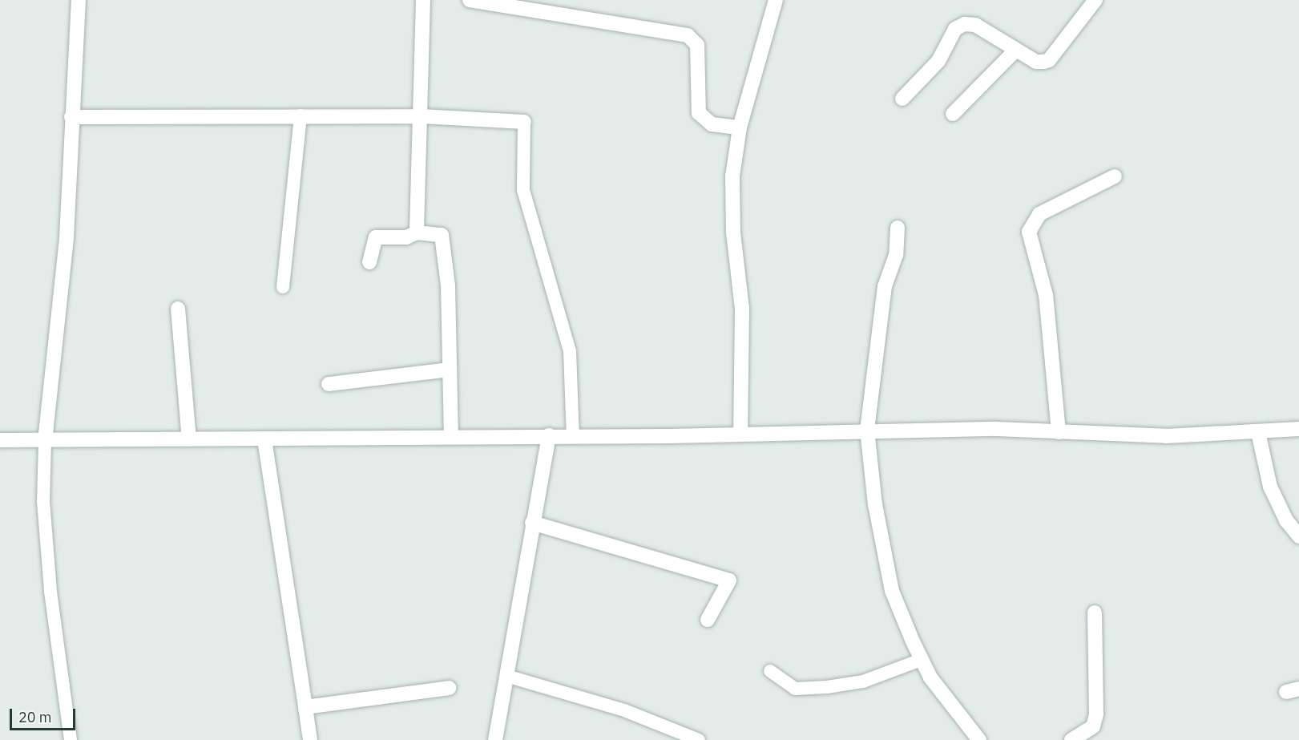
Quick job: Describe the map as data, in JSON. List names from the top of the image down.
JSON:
{
  "scale_bar": "20 m"
}
